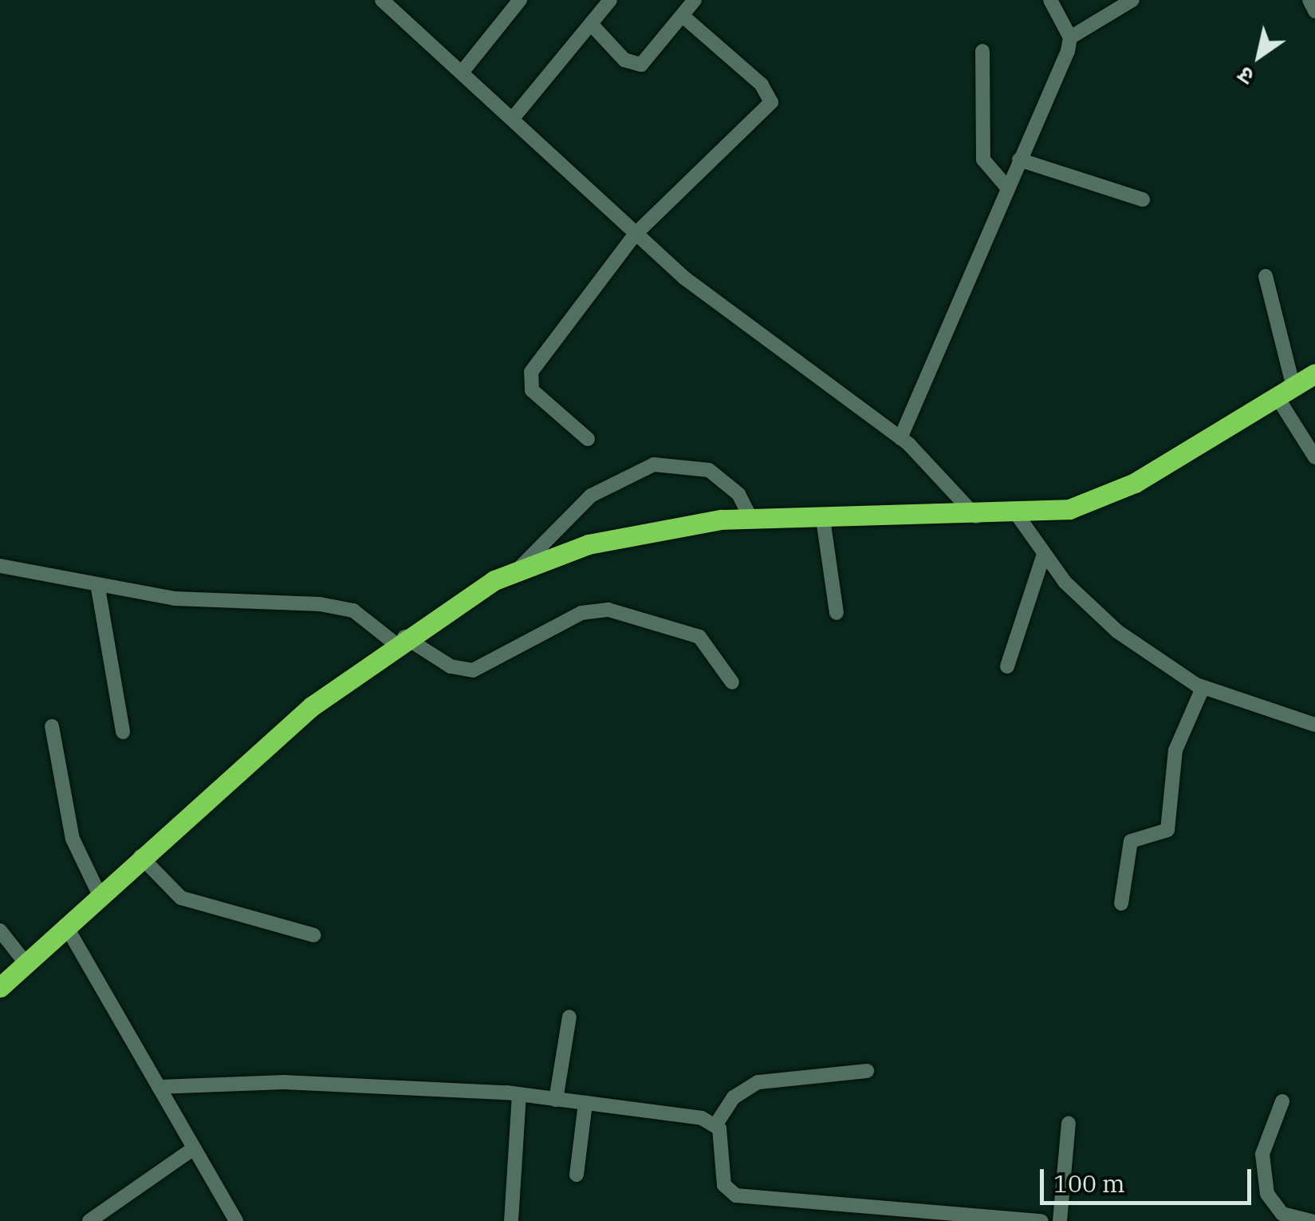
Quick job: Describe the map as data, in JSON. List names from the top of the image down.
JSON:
{
  "scale_bar": "100 m",
  "north": "bottom left"
}
